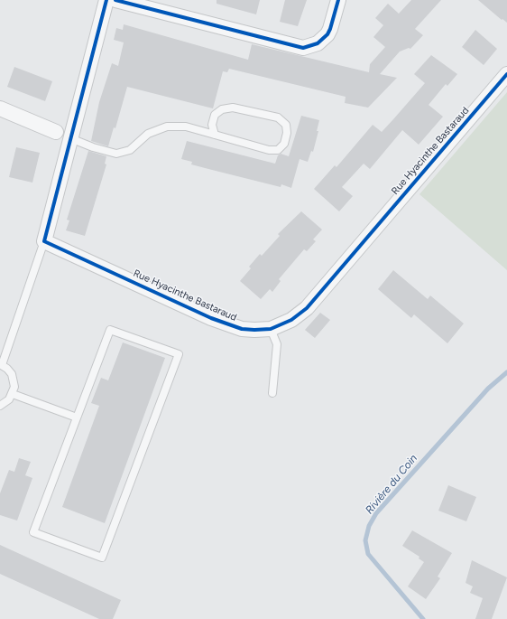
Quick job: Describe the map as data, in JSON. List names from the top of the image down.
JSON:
{
  "streets": {
    "street": ["Rue Hyacinthe Bastaraud"]
  },
  "water": ["Rivière du Coin"]
}
